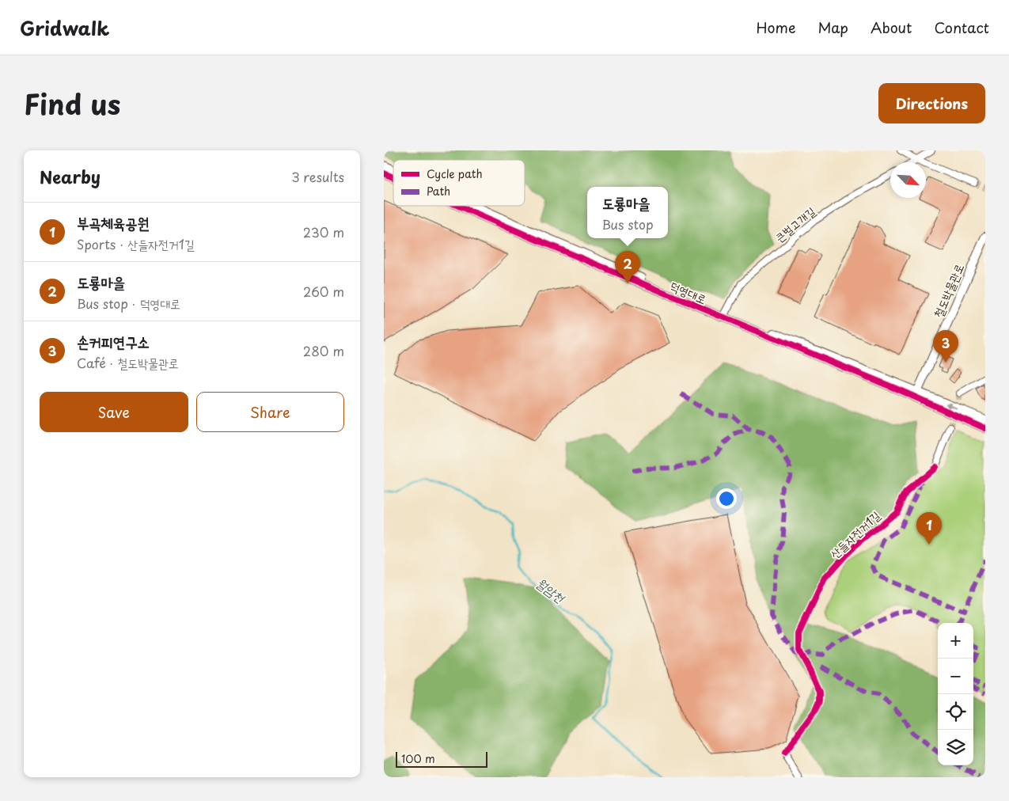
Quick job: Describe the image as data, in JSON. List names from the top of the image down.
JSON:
{
  "streets": {
    "street": [
      "큰벌고개길",
      "철도박물관로",
      "덕영대로",
      "산들자전거1길"
    ]
  },
  "crossings": [
    ["큰벌고개길", "덕영대로"],
    ["철도박물관로", "덕영대로"]
  ],
  "water": ["월암천"],
  "legend": ["Cycle path", "Path"],
  "scale_bar": "100 m",
  "north": "bottom right",
  "page": {
    "header": "Gridwalk",
    "nav": [
      "Home",
      "Map",
      "About",
      "Contact"
    ],
    "title": "Find us",
    "buttons": [
      "Directions",
      ["Save", "Share"]
    ],
    "heading": ["Nearby", "3 results"],
    "popup": ["도룡마을", "Bus stop"],
    "list": [
      {
        "mark": "1",
        "name": "부곡체육공원",
        "note": "Sports · 산들자전거1길",
        "value": "230 m"
      },
      {
        "mark": "2",
        "name": "도룡마을",
        "note": "Bus stop · 덕영대로",
        "value": "260 m"
      },
      {
        "mark": "3",
        "name": "손커피연구소",
        "note": "Café · 철도박물관로",
        "value": "280 m"
      }
    ],
    "pins": ["2", "3", "1"],
    "map_buttons": ["+", "−"],
    "scale": "100 m"
  }
}
